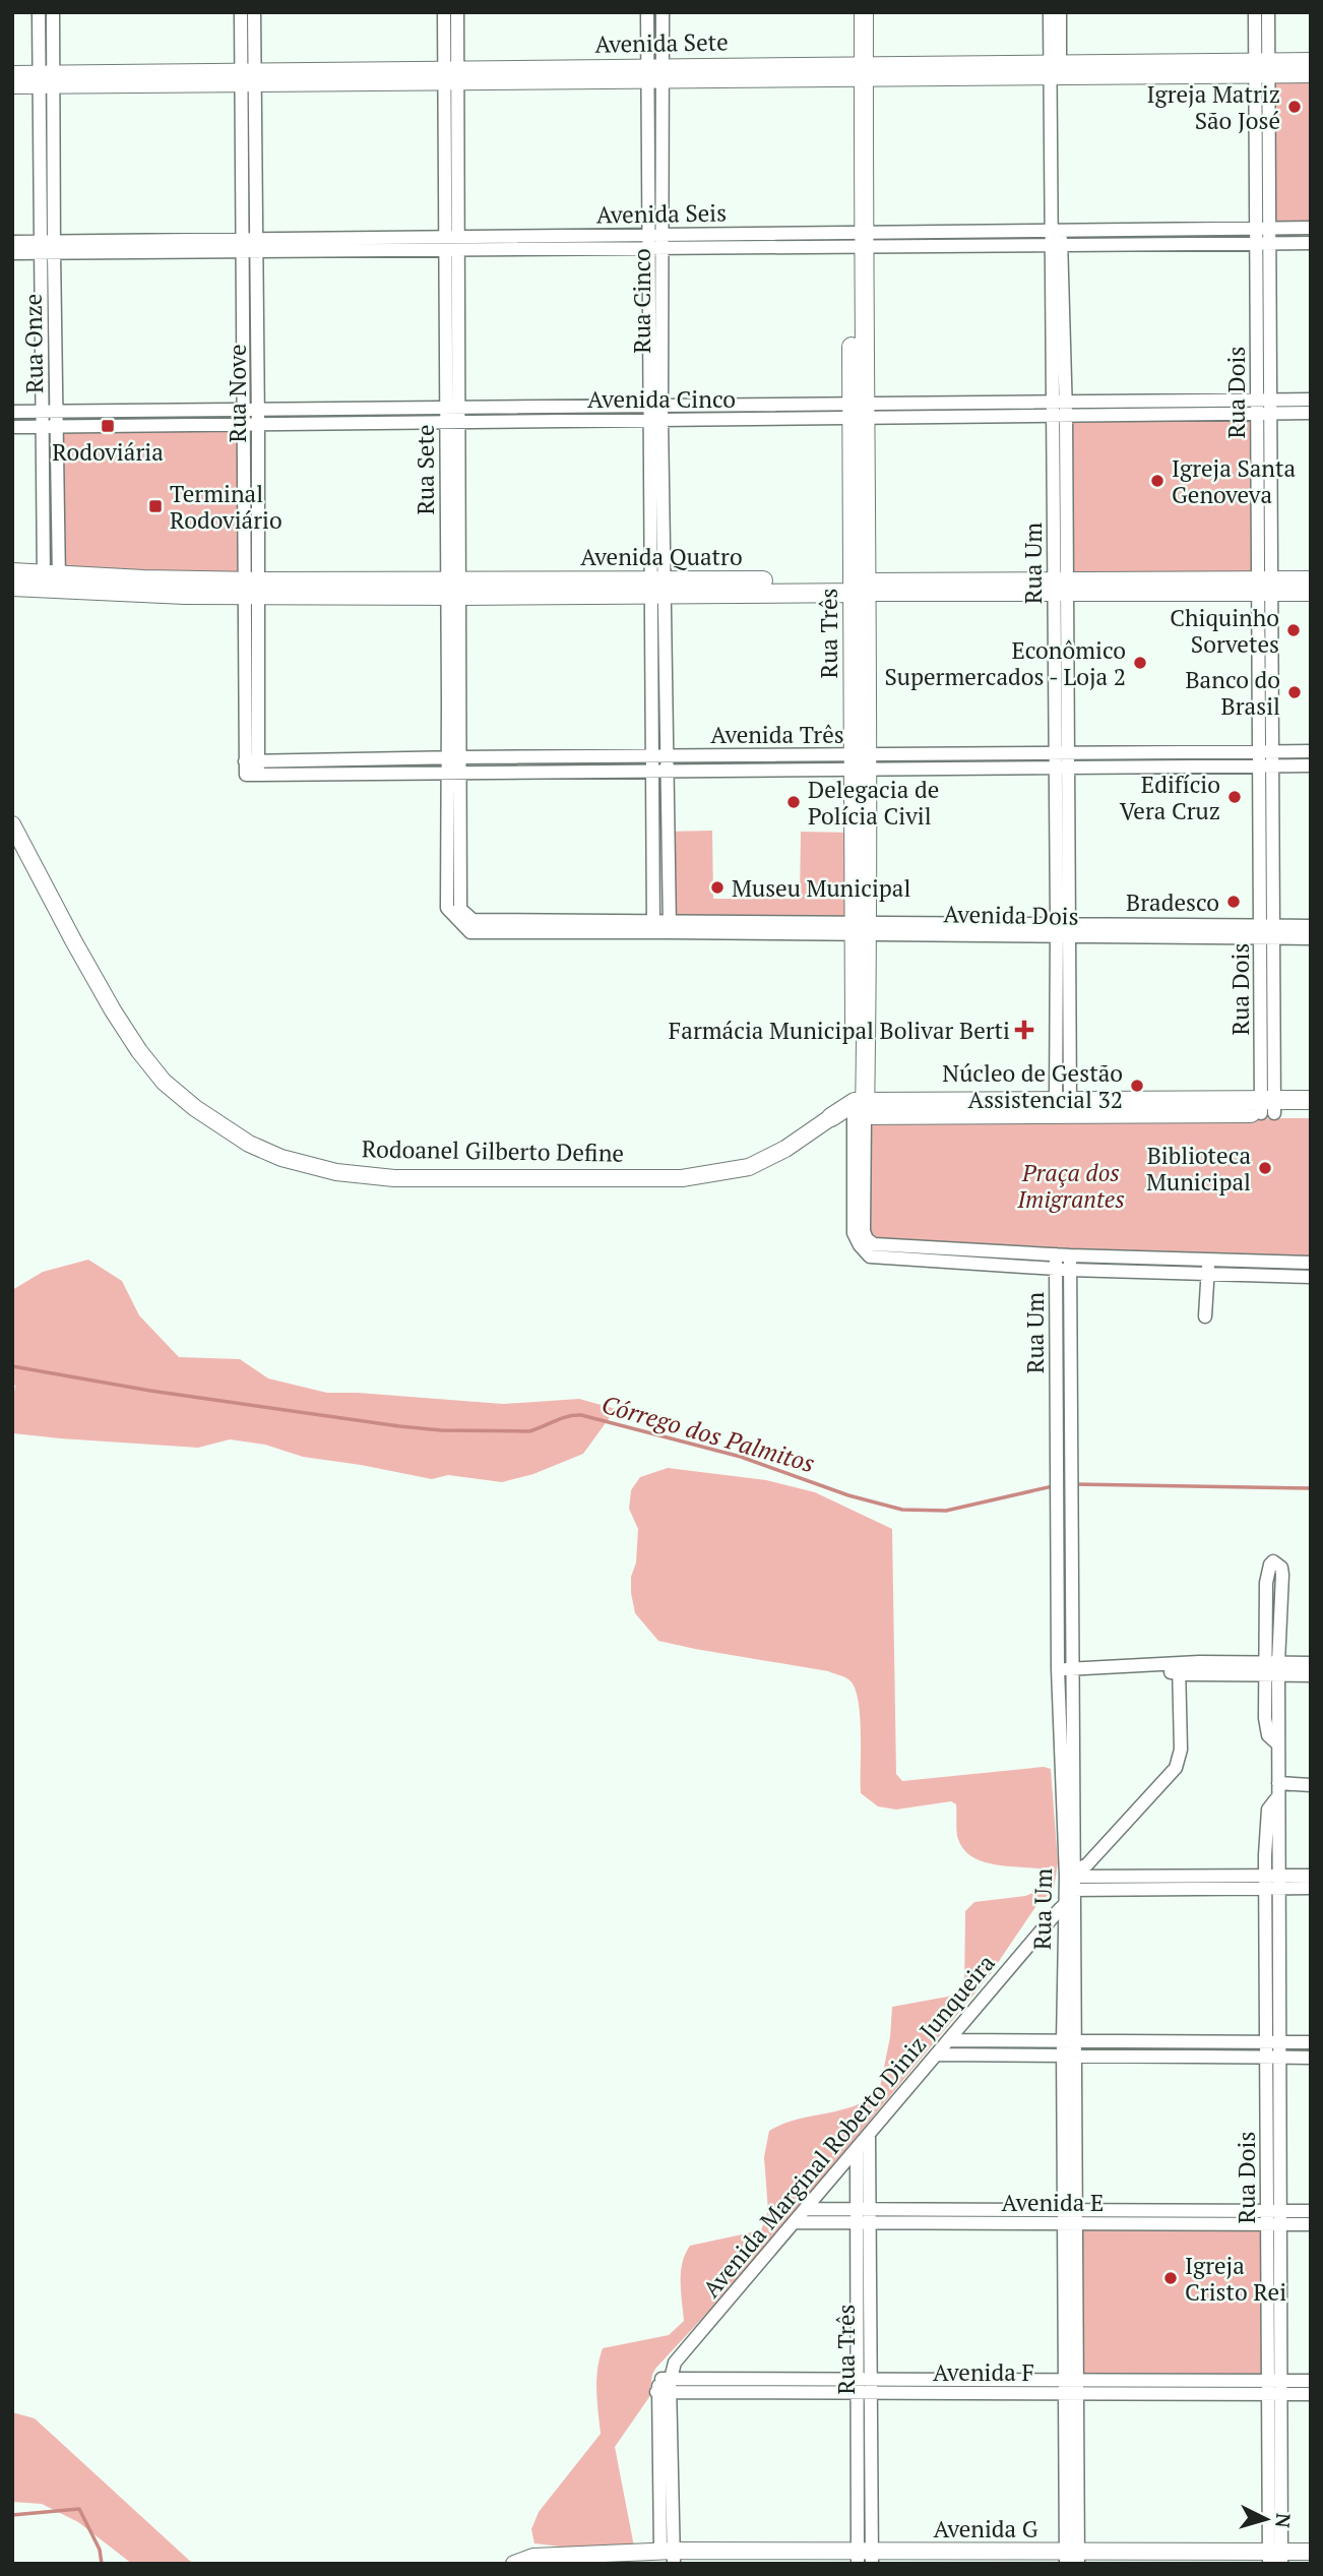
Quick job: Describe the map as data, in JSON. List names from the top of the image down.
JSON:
{
  "streets": {
    "main road": ["Avenida Quatro", "Rua Três", "Rodoanel Gilberto Define"],
    "street": [
      "Avenida Sete",
      "Avenida Seis",
      "Rua Cinco",
      "Rua Onze",
      "Rua Dois",
      "Rua Nove",
      "Avenida Cinco",
      "Rua Sete",
      "Rua Um",
      "Avenida Três",
      "Avenida Dois",
      "Avenida Marginal Roberto Diniz Junqueira",
      "Avenida E",
      "Avenida F",
      "Avenida G"
    ]
  },
  "crossings": [
    ["Avenida Sete", "Rua Cinco"],
    ["Avenida Sete", "Rua Onze"],
    ["Avenida Sete", "Rua Dois"],
    ["Avenida Sete", "Rua Nove"],
    ["Avenida Sete", "Rua Sete"],
    ["Avenida Sete", "Rua Um"],
    ["Avenida Sete", "Rua Três"],
    ["Avenida Seis", "Rua Cinco"],
    ["Avenida Seis", "Rua Onze"],
    ["Avenida Seis", "Rua Dois"],
    ["Avenida Seis", "Rua Nove"],
    ["Avenida Seis", "Rua Sete"],
    ["Avenida Seis", "Rua Um"],
    ["Avenida Seis", "Rua Três"],
    ["Rua Cinco", "Avenida Cinco"],
    ["Rua Cinco", "Avenida Quatro"],
    ["Rua Cinco", "Avenida Três"],
    ["Rua Cinco", "Avenida Dois"],
    ["Rua Onze", "Avenida Cinco"],
    ["Rua Onze", "Avenida Quatro"],
    ["Rua Dois", "Avenida Cinco"],
    ["Rua Dois", "Avenida Quatro"],
    ["Rua Dois", "Avenida Três"],
    ["Rua Dois", "Avenida Dois"],
    ["Rua Dois", "Rodoanel Gilberto Define"],
    ["Rua Dois", "Avenida E"],
    ["Rua Dois", "Avenida F"],
    ["Rua Dois", "Avenida G"],
    ["Rua Nove", "Avenida Cinco"],
    ["Rua Nove", "Avenida Quatro"],
    ["Rua Nove", "Avenida Três"],
    ["Avenida Cinco", "Rua Sete"],
    ["Avenida Cinco", "Rua Um"],
    ["Avenida Cinco", "Rua Três"],
    ["Rua Sete", "Avenida Quatro"],
    ["Rua Sete", "Avenida Três"],
    ["Rua Sete", "Avenida Dois"],
    ["Avenida Quatro", "Rua Um"],
    ["Avenida Quatro", "Rua Três"],
    ["Rua Um", "Avenida Três"],
    ["Rua Um", "Avenida Dois"],
    ["Rua Um", "Rodoanel Gilberto Define"],
    ["Rua Um", "Avenida Marginal Roberto Diniz Junqueira"],
    ["Rua Um", "Avenida E"],
    ["Rua Um", "Avenida F"],
    ["Rua Um", "Avenida G"],
    ["Rua Três", "Avenida Três"],
    ["Rua Três", "Avenida Dois"],
    ["Rua Três", "Rodoanel Gilberto Define"],
    ["Rua Três", "Avenida Marginal Roberto Diniz Junqueira"],
    ["Rua Três", "Avenida E"],
    ["Rua Três", "Avenida F"],
    ["Rua Três", "Avenida G"],
    ["Avenida Marginal Roberto Diniz Junqueira", "Avenida E"],
    ["Avenida Marginal Roberto Diniz Junqueira", "Avenida F"]
  ],
  "water": ["Córrego dos Palmitos"],
  "parks": ["Praça dos Imigrantes"],
  "places": {
    "other": [
      "Igreja Matriz São José",
      "Igreja Santa Genoveva",
      "Chiquinho Sorvetes",
      "Econômico Supermercados - Loja 2",
      "Banco do Brasil",
      "Edifício Vera Cruz",
      "Delegacia de Polícia Civil",
      "Museu Municipal",
      "Bradesco",
      "Núcleo de Gestão Assistencial 32",
      "Biblioteca Municipal",
      "Igreja Cristo Rei"
    ],
    "transit": ["Rodoviária", "Terminal Rodoviário"],
    "health": ["Farmácia Municipal Bolivar Berti"]
  },
  "north": "right"
}
